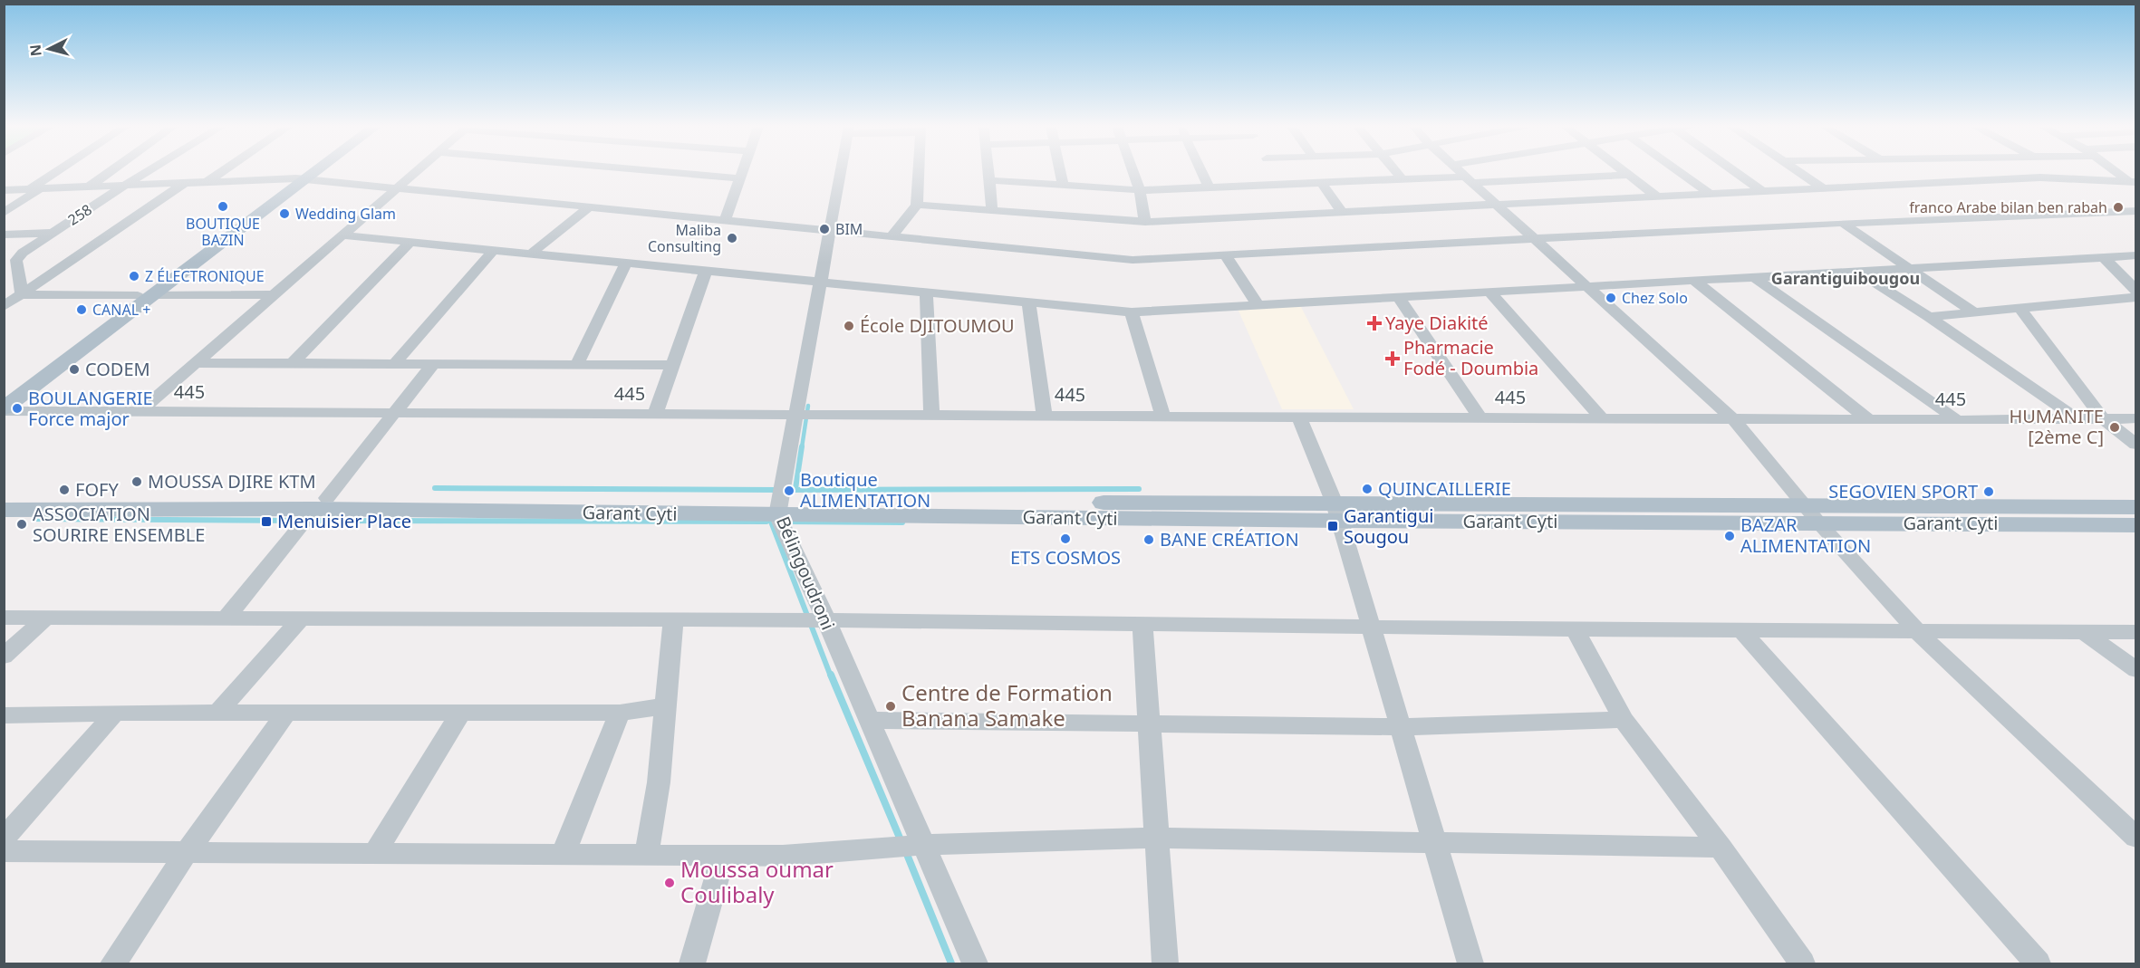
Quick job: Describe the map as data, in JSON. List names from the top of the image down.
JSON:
{
  "streets": {
    "main road": ["Garant Cyti"],
    "street": ["258", "445", "Bélingoudroni"]
  },
  "crossings": [
    ["445", "Bélingoudroni"],
    ["Garant Cyti", "Bélingoudroni"]
  ],
  "districts": ["Garantiguibougou"],
  "places": {
    "other": [
      "BOUTIQUE BAZIN",
      "franco Arabe bilan ben rabah",
      "Wedding Glam",
      "BIM",
      "Maliba Consulting",
      "Z ÉLECTRONIQUE",
      "Chez Solo",
      "CANAL +",
      "École DJITOUMOU",
      "CODEM",
      "BOULANGERIE Force major",
      "HUMANITE [2ème C]",
      "MOUSSA DJIRE KTM",
      "QUINCAILLERIE",
      "FOFY",
      "Boutique ALIMENTATION",
      "SEGOVIEN SPORT",
      "ASSOCIATION SOURIRE ENSEMBLE",
      "BAZAR ALIMENTATION",
      "ETS COSMOS",
      "BANE CRÉATION",
      "Centre de Formation Banana Samake",
      "Moussa oumar Coulibaly"
    ],
    "health": ["Yaye Diakité", "Pharmacie Fodé - Doumbia"],
    "transit": ["Menuisier Place", "Garantigui Sougou"]
  },
  "north": "left"
}
